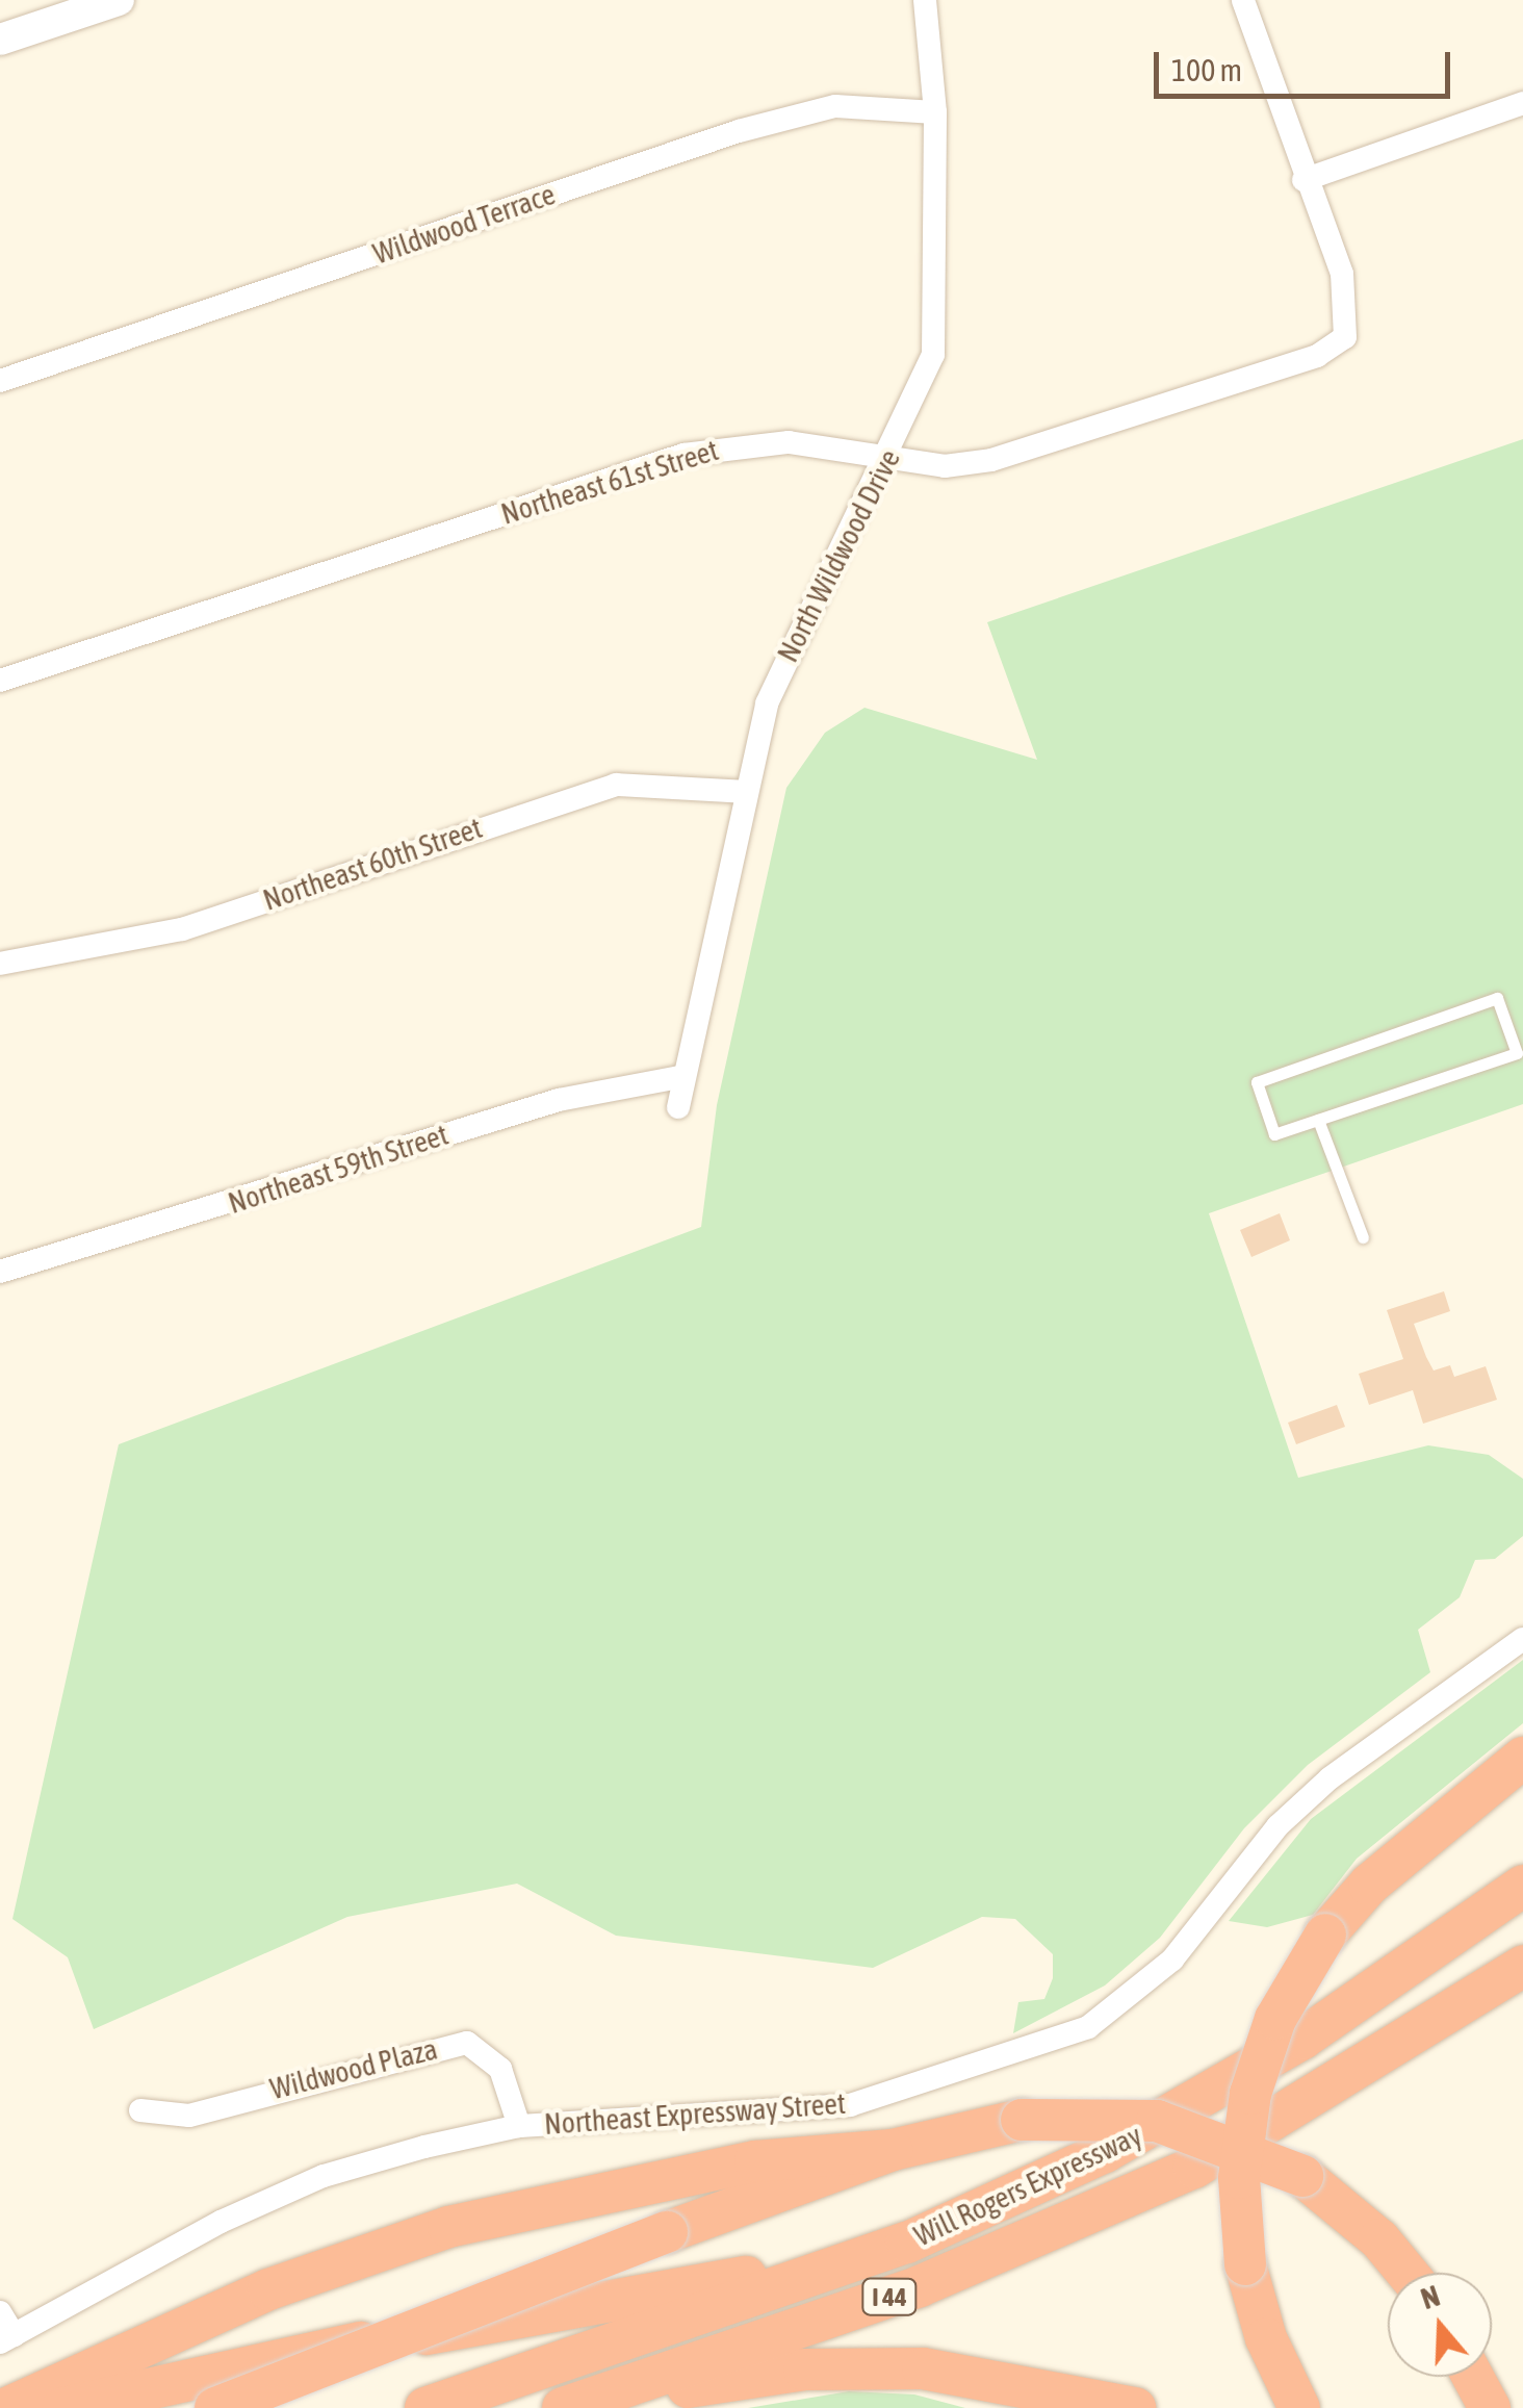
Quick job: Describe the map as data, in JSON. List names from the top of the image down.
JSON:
{
  "streets": {
    "highway": ["Will Rogers Expressway", "I 44"],
    "street": [
      "Wildwood Terrace",
      "Northeast 61st Street",
      "North Wildwood Drive",
      "Northeast 60th Street",
      "Northeast 59th Street",
      "Wildwood Plaza",
      "Northeast Expressway Street"
    ]
  },
  "crossings": [
    ["Wildwood Terrace", "North Wildwood Drive"],
    ["Northeast 61st Street", "North Wildwood Drive"],
    ["North Wildwood Drive", "Northeast 60th Street"],
    ["North Wildwood Drive", "Northeast 59th Street"],
    ["Wildwood Plaza", "Northeast Expressway Street"]
  ],
  "scale_bar": "100 m",
  "north": "top"
}
